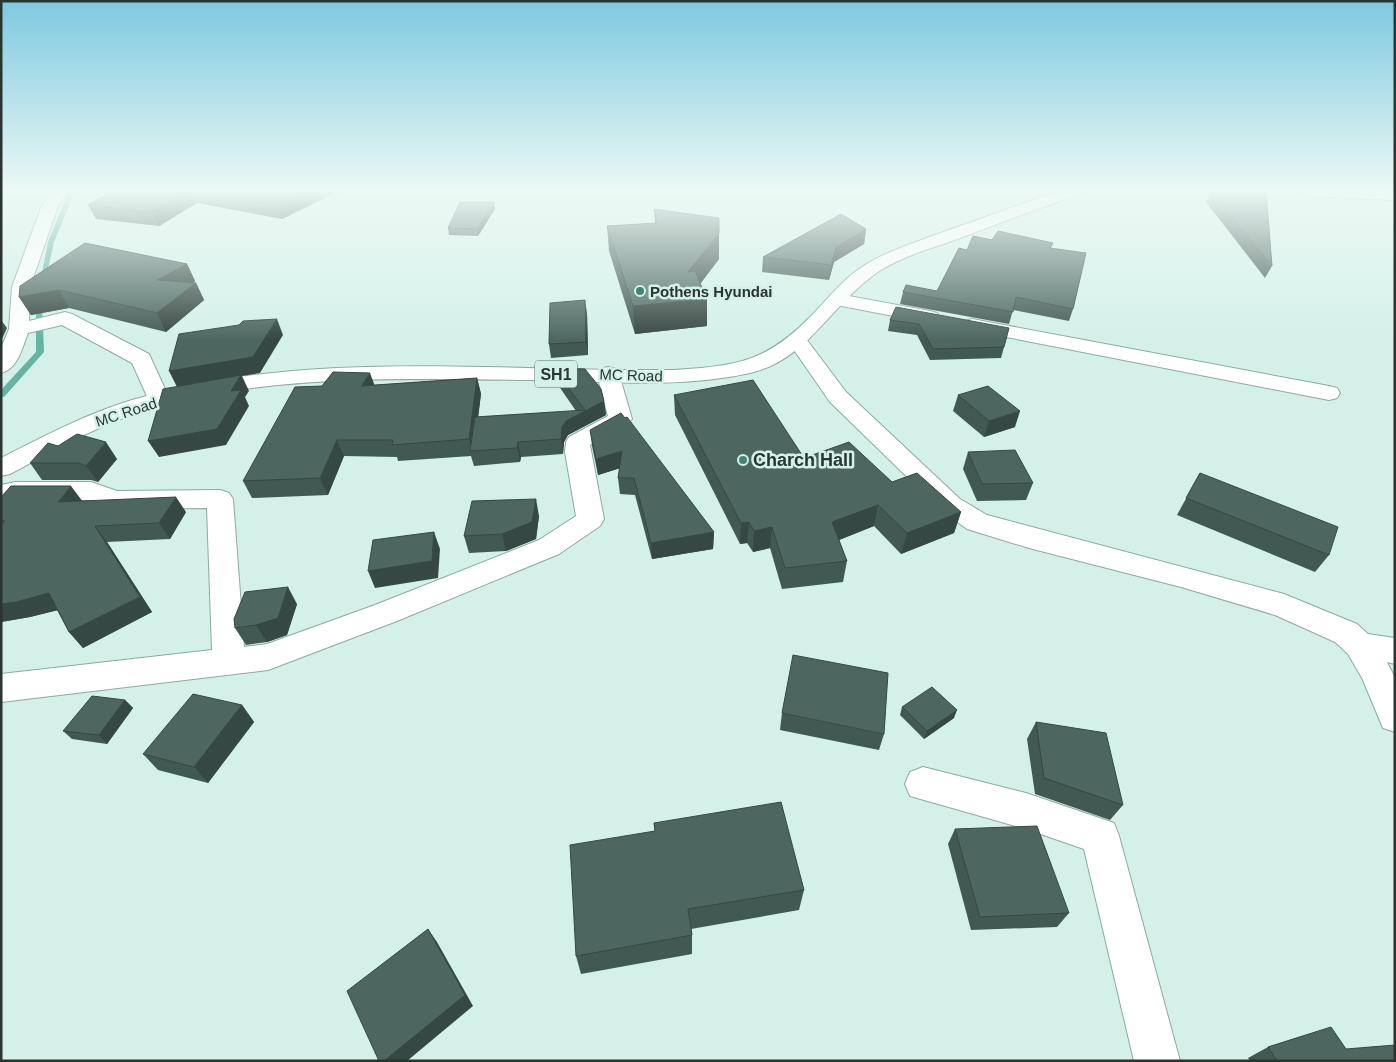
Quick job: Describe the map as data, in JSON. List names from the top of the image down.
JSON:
{
  "streets": {
    "street": ["SH1", "MC Road"]
  },
  "places": ["Pothens Hyundai", "Charch Hall"]
}
